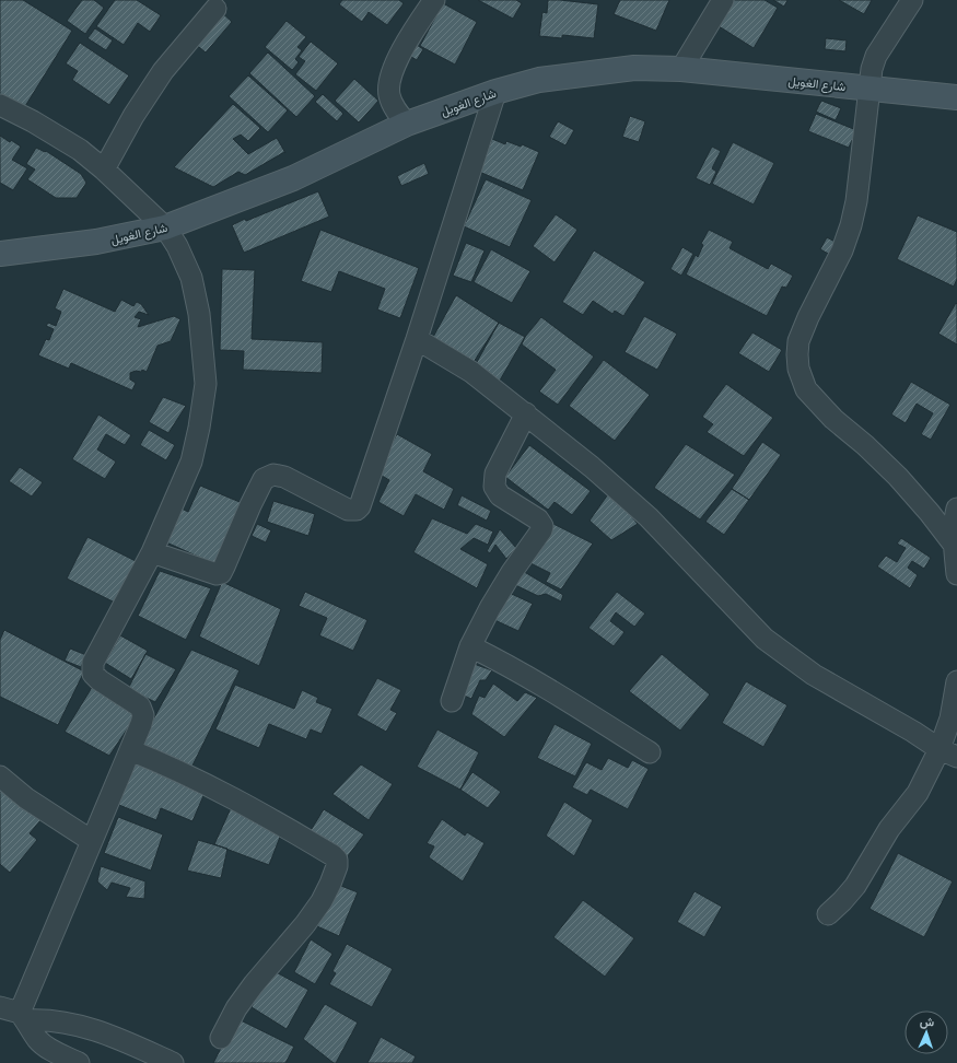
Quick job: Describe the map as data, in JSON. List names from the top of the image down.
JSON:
{
  "streets": {
    "street": ["شارع الغويل"]
  },
  "north": "top"
}
